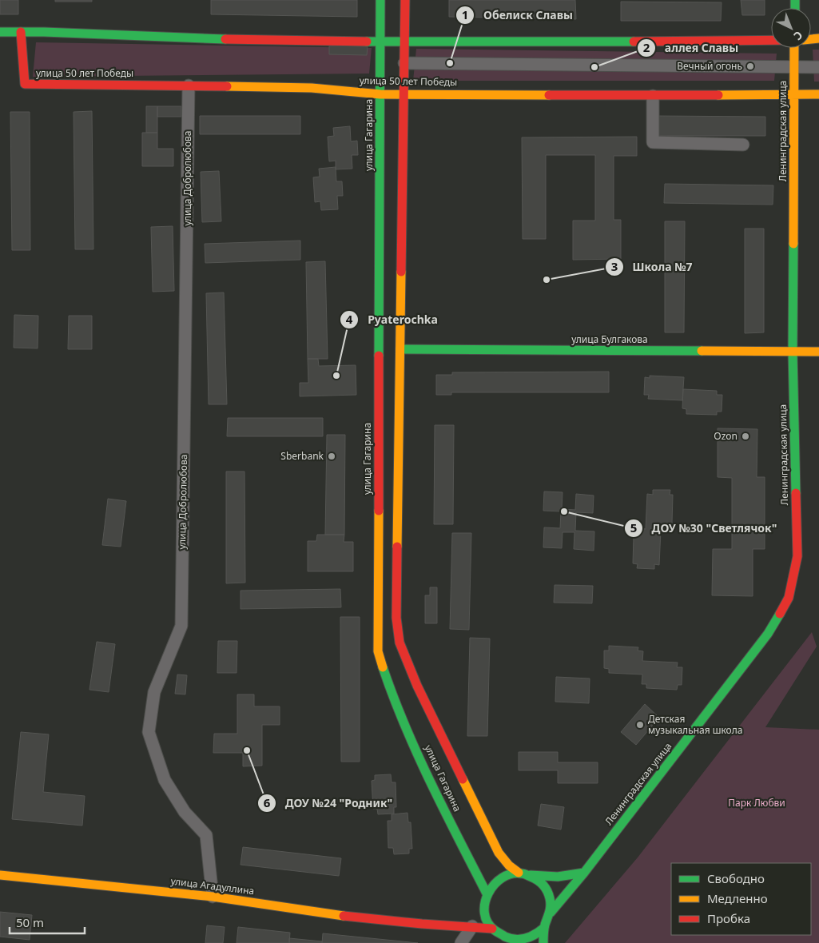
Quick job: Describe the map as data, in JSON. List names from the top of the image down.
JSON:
{
  "streets": {
    "street": [
      "улица 50 лет Победы",
      "Ленинградская улица",
      "улица Гагарина",
      "улица Добролюбова",
      "улица Булгакова",
      "улица Агадуллина"
    ]
  },
  "crossings": [
    ["улица 50 лет Победы", "Ленинградская улица"],
    ["улица 50 лет Победы", "улица Гагарина"],
    ["улица 50 лет Победы", "улица Добролюбова"],
    ["Ленинградская улица", "улица Гагарина"],
    ["Ленинградская улица", "улица Булгакова"],
    ["улица Гагарина", "улица Булгакова"],
    ["улица Добролюбова", "улица Агадуллина"]
  ],
  "parks": ["Парк Любви"],
  "places": [
    "Обелиск Славы",
    "Вечный огонь",
    "аллея Славы",
    "Школа №7",
    "Pyaterochka",
    "Ozon",
    "Sberbank",
    "ДОУ №30 \"Светлячок\"",
    "Детская музыкальная школа",
    "ДОУ №24 \"Родник\""
  ],
  "legend": ["Свободно", "Медленно", "Пробка"],
  "scale_bar": "50 m",
  "north": "bottom right"
}
